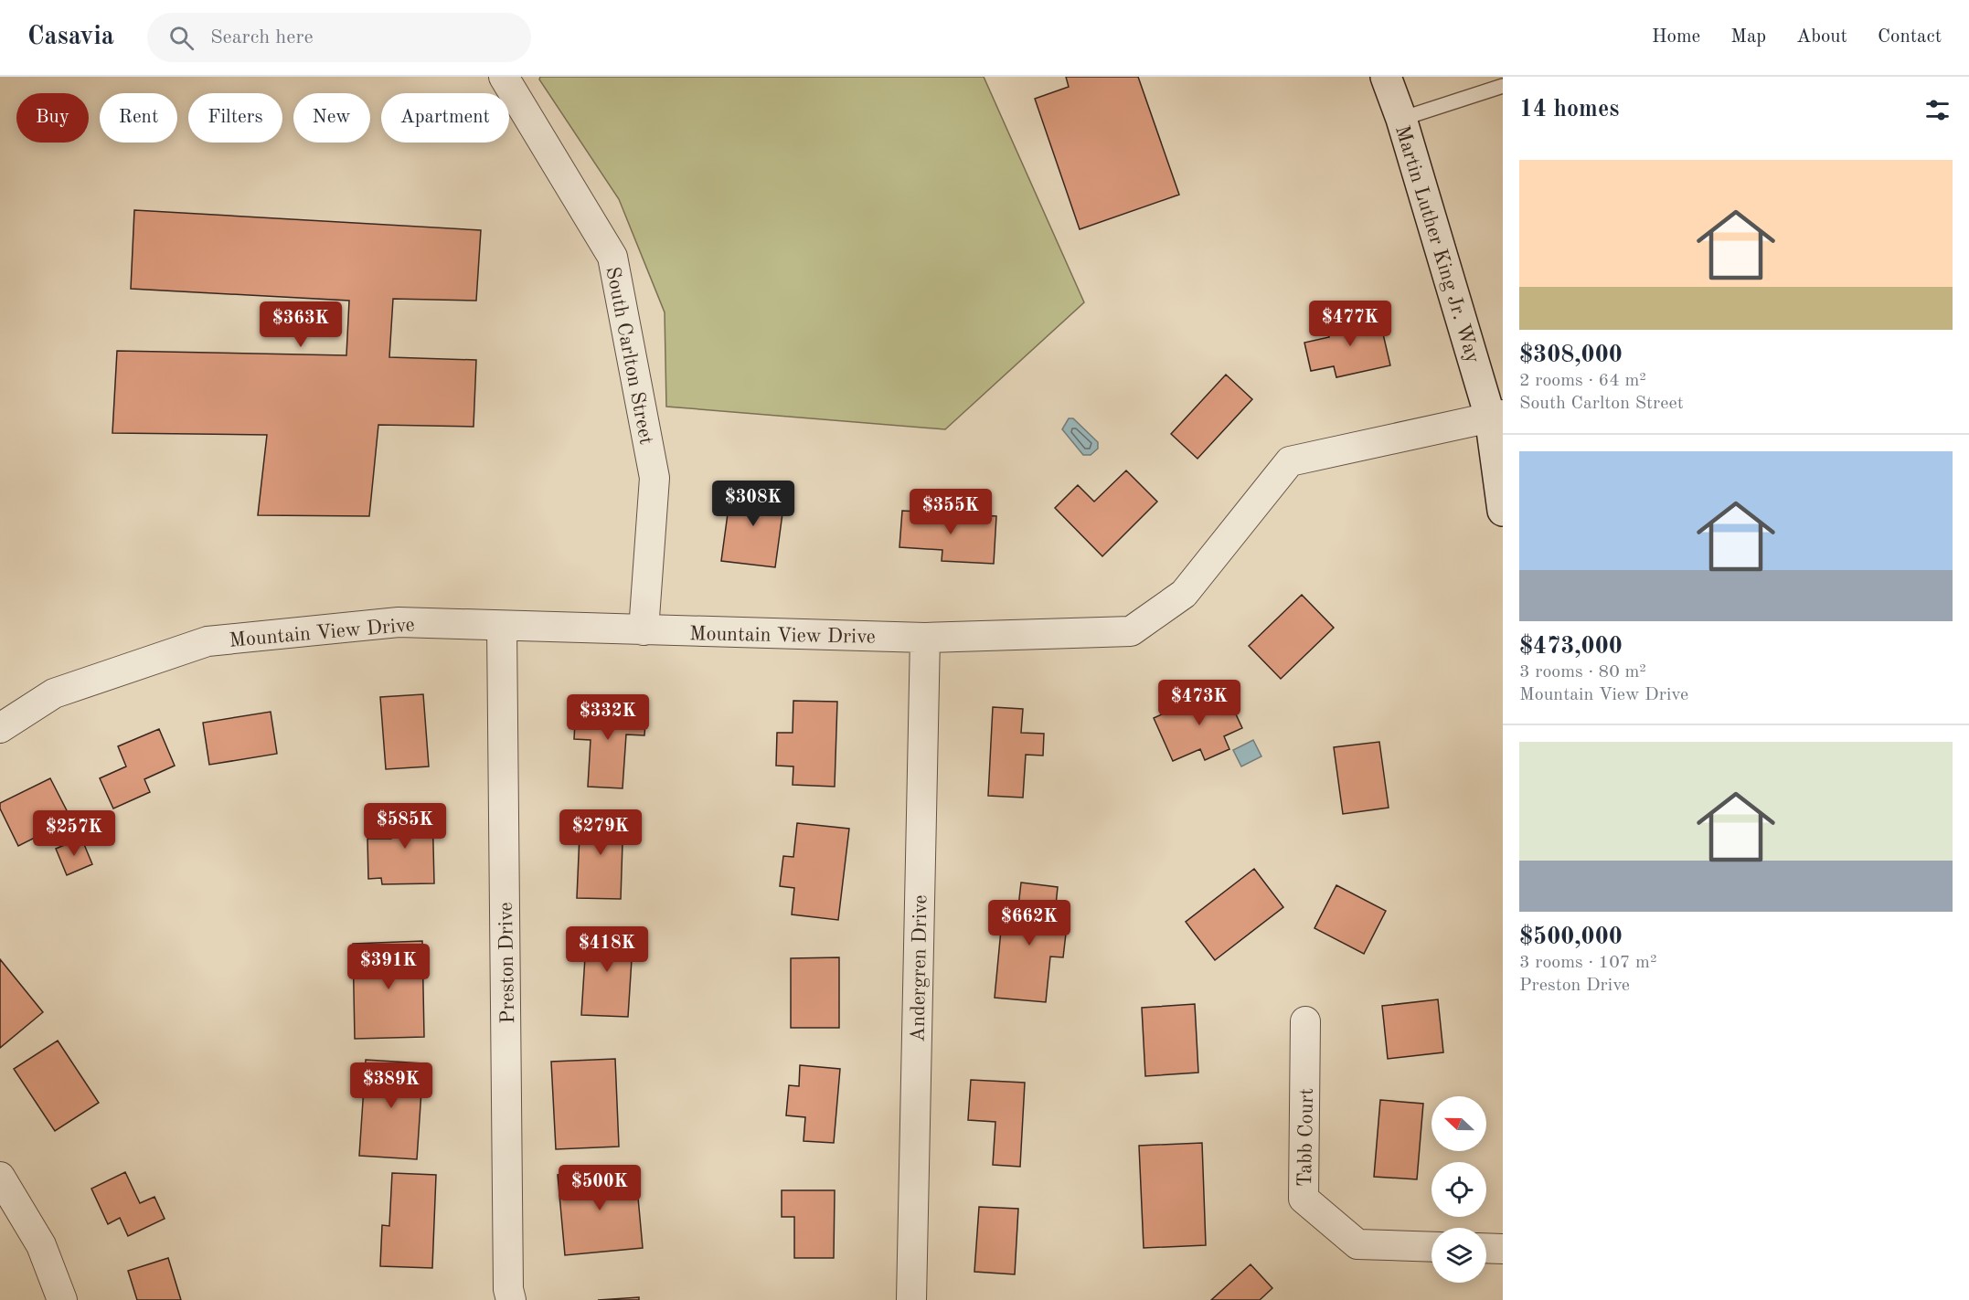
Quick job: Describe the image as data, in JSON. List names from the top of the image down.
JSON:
{
  "streets": {
    "main road": ["Martin Luther King Jr. Way"],
    "street": [
      "South Carlton Street",
      "Mountain View Drive",
      "Preston Drive",
      "Andergren Drive",
      "Tabb Court"
    ]
  },
  "crossings": [
    ["Martin Luther King Jr. Way", "Mountain View Drive"],
    ["South Carlton Street", "Mountain View Drive"],
    ["Mountain View Drive", "Preston Drive"],
    ["Mountain View Drive", "Andergren Drive"]
  ],
  "north": "left",
  "page": {
    "header": "Casavia",
    "search": "Search here",
    "nav": [
      "Home",
      "Map",
      "About",
      "Contact"
    ],
    "heading": "14 homes",
    "chip": [
      "Buy",
      "Rent",
      "Filters",
      "New",
      "Apartment"
    ],
    "list": [
      {
        "name": "$308,000",
        "note": "2 rooms · 64 m² · South Carlton Street"
      },
      {
        "name": "$473,000",
        "note": "3 rooms · 80 m² · Mountain View Drive"
      },
      {
        "name": "$500,000",
        "note": "3 rooms · 107 m² · Preston Drive"
      }
    ],
    "price": [
      "$477K",
      "$363K",
      "$308K",
      "$355K",
      "$473K",
      "$332K",
      "$585K",
      "$279K",
      "$257K",
      "$662K",
      "$418K",
      "$391K",
      "$389K",
      "$500K"
    ]
  }
}
